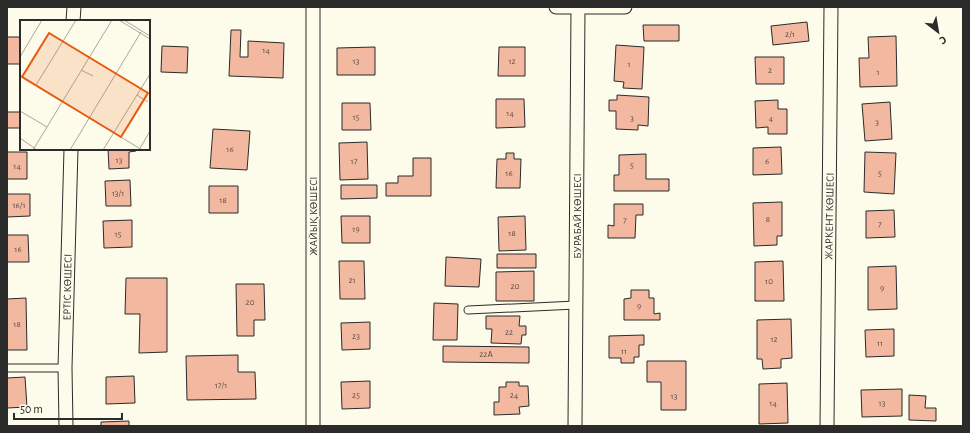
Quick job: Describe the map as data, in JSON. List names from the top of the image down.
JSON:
{
  "streets": {
    "street": [
      "ЖАЙЫҚ КӨШЕСІ",
      "БУРАБАЙ КӨШЕСІ",
      "ЖАРКЕНТ КӨШЕСІ",
      "ЕРТІС КӨШЕСІ"
    ]
  },
  "house_numbers": [
    "2/1",
    "14",
    "13",
    "12",
    "1",
    "2",
    "1",
    "14",
    "15",
    "3",
    "4",
    "3",
    "16",
    "13",
    "17",
    "6",
    "5",
    "14",
    "16",
    "5",
    "13/1",
    "18",
    "16/1",
    "8",
    "7",
    "7",
    "19",
    "18",
    "15",
    "16",
    "21",
    "10",
    "20",
    "9",
    "20",
    "9",
    "18",
    "22",
    "23",
    "12",
    "11",
    "11",
    "22А",
    "17/1",
    "25",
    "24",
    "13",
    "14",
    "13"
  ],
  "scale_bar": "50 m",
  "north": "bottom right"
}
